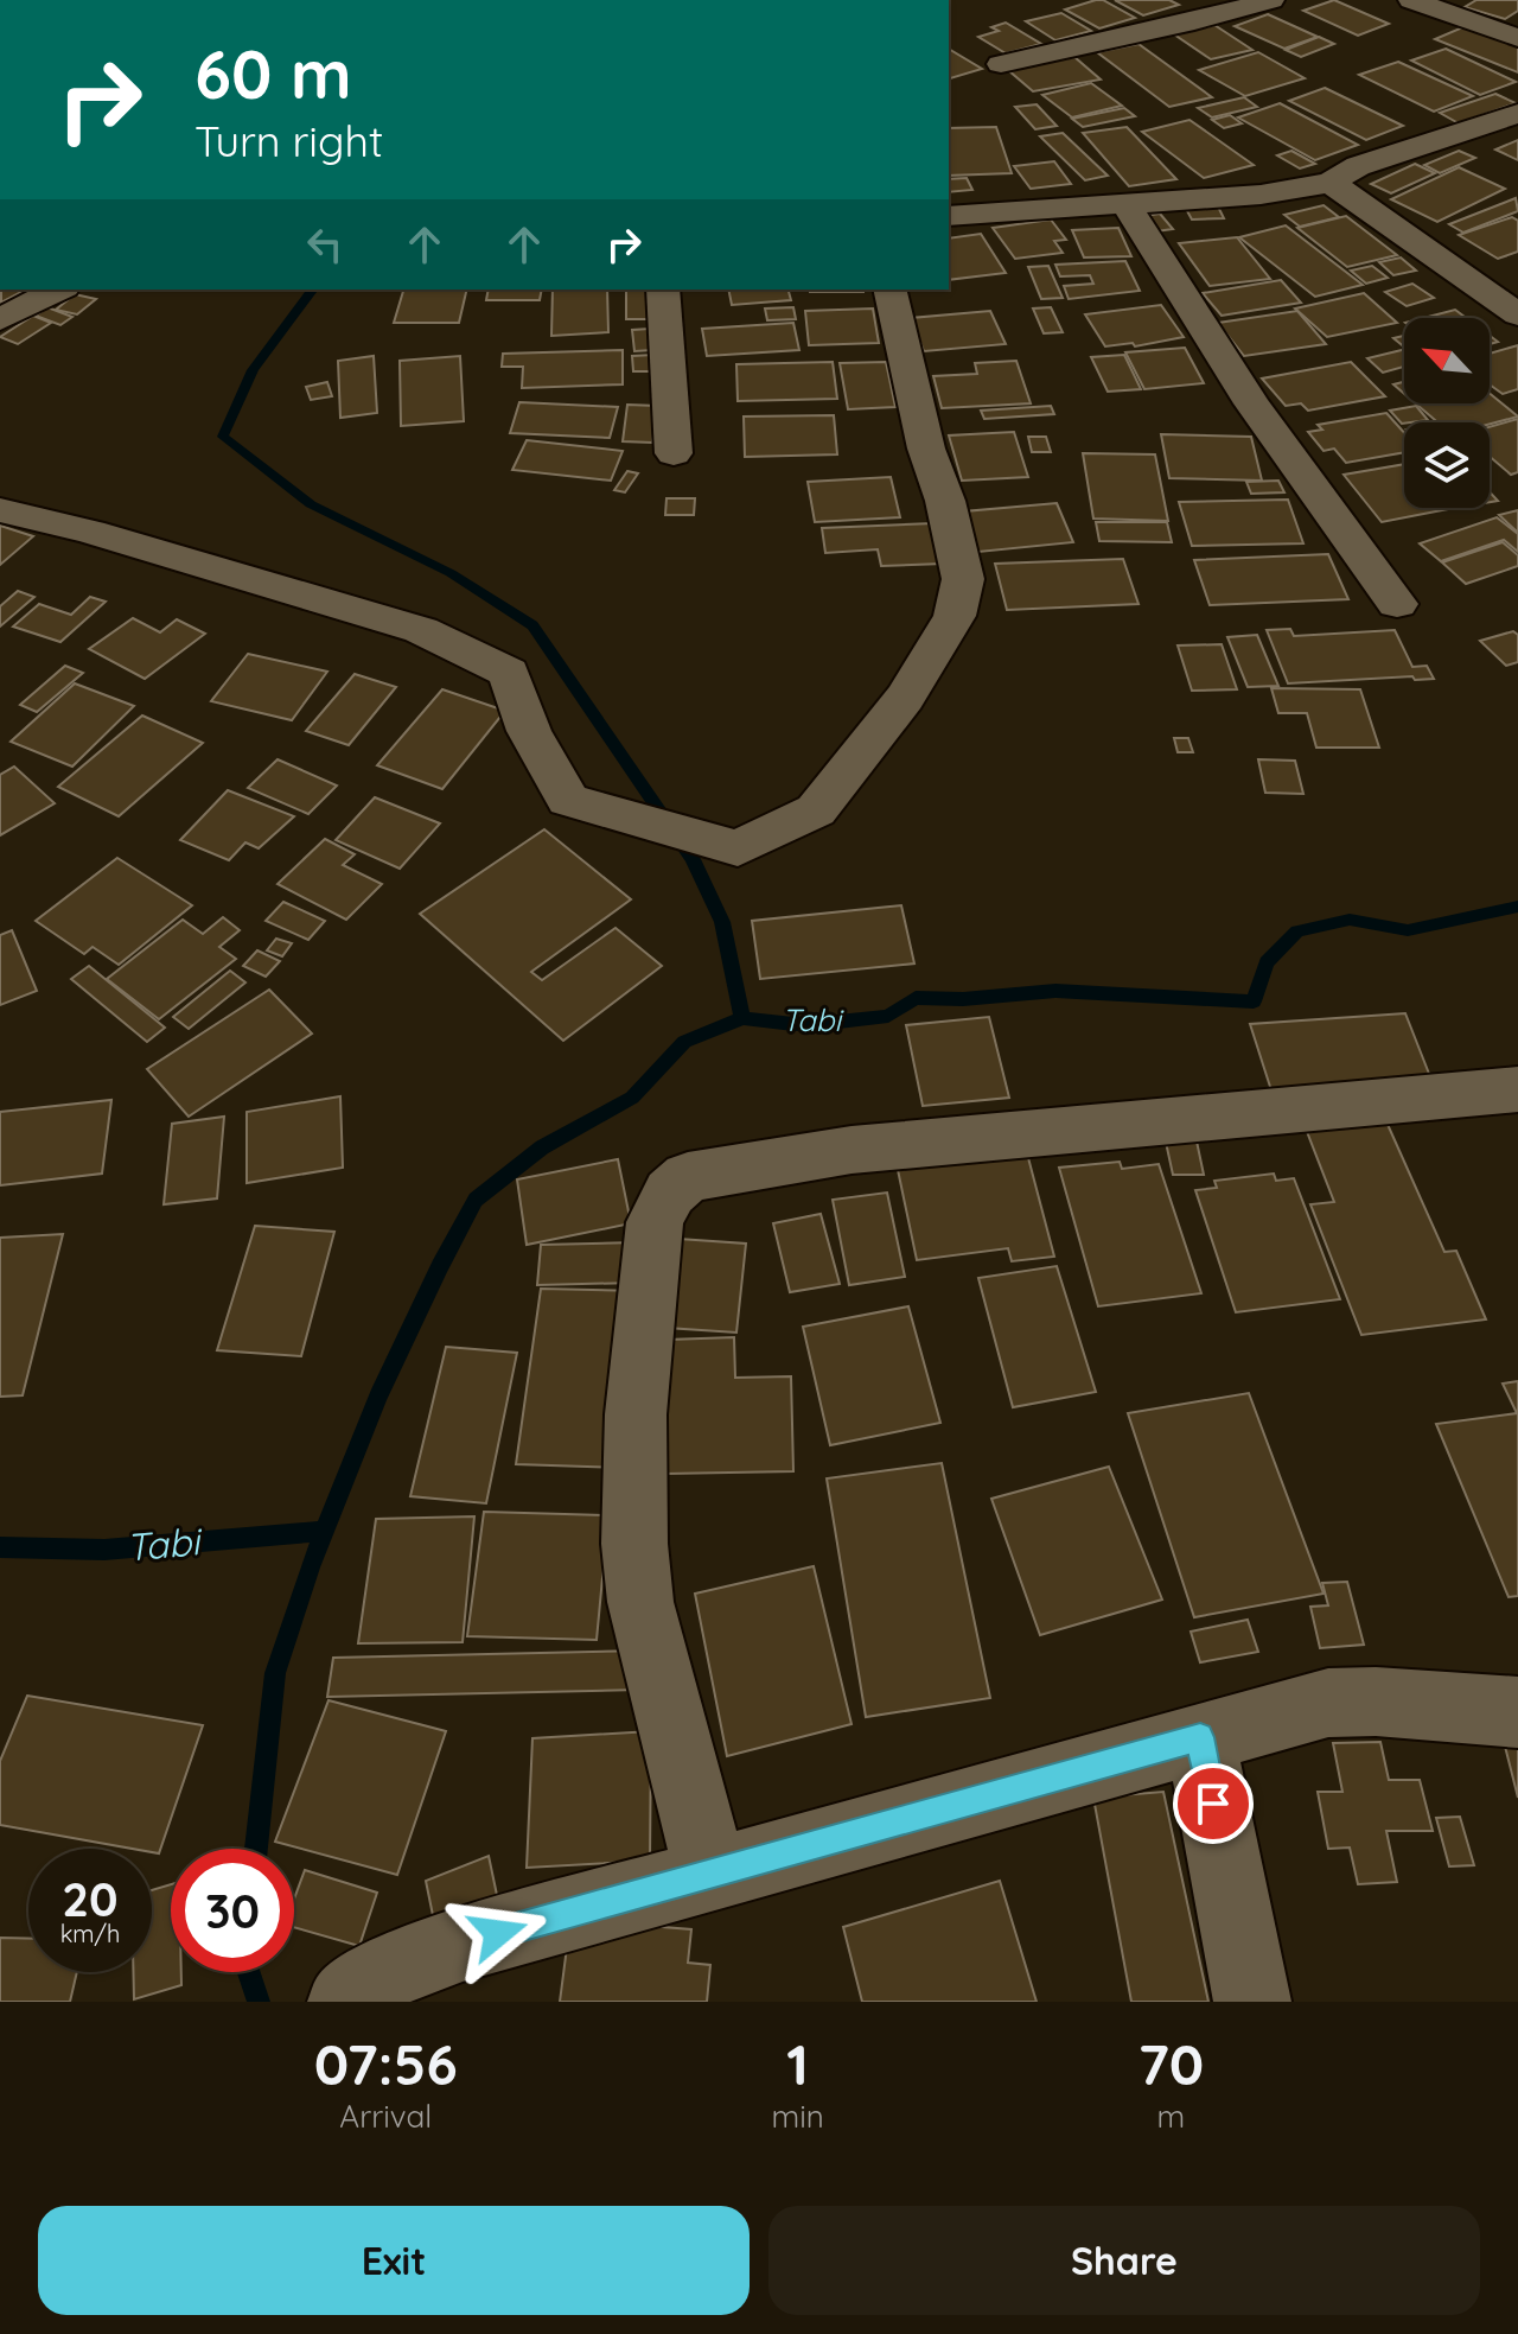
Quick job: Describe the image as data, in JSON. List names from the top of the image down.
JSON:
{
  "water": ["Tabi"],
  "north": "top left",
  "page": {
    "turn": ["60 m", "Turn right"],
    "speed": "20 km/h",
    "limit": "30",
    "eta": [
      "07:56",
      "Arrival",
      "1",
      "min",
      "70",
      "m"
    ],
    "buttons": ["Exit", "Share"]
  }
}
